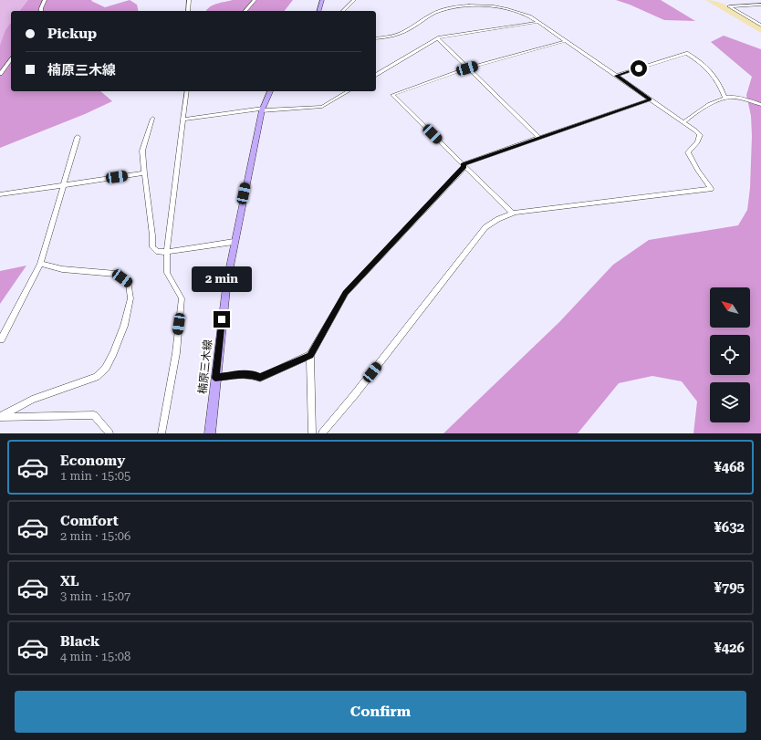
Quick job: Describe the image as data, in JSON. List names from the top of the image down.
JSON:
{
  "streets": {
    "main road": ["楠原三木線"]
  },
  "north": "top left",
  "page": {
    "banner": ["Pickup", "楠原三木線"],
    "bubble": "2 min",
    "list": [
      {
        "name": "Economy",
        "note": "1 min · 15:05",
        "value": "¥468"
      },
      {
        "name": "Comfort",
        "note": "2 min · 15:06",
        "value": "¥632"
      },
      {
        "name": "XL",
        "note": "3 min · 15:07",
        "value": "¥795"
      },
      {
        "name": "Black",
        "note": "4 min · 15:08",
        "value": "¥426"
      }
    ],
    "buttons": "Confirm"
  }
}
